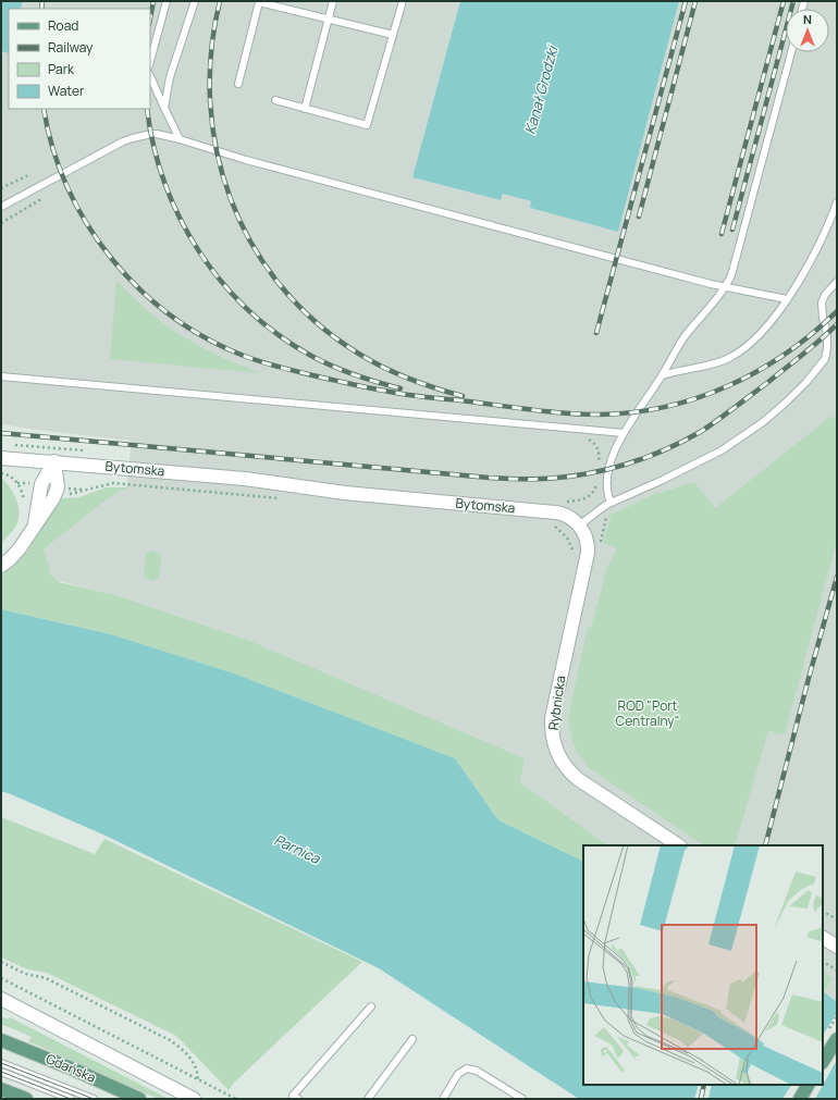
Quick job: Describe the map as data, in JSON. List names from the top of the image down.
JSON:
{
  "streets": {
    "main road": ["Gdańska"],
    "street": ["Bytomska", "Rybnicka"]
  },
  "crossings": [
    ["Bytomska", "Rybnicka"]
  ],
  "water": ["Kanał Grodzki", "Parnica"],
  "parks": ["ROD \"Port Centralny\""],
  "legend": [
    "Road",
    "Railway",
    "Park",
    "Water"
  ],
  "north": "top"
}
